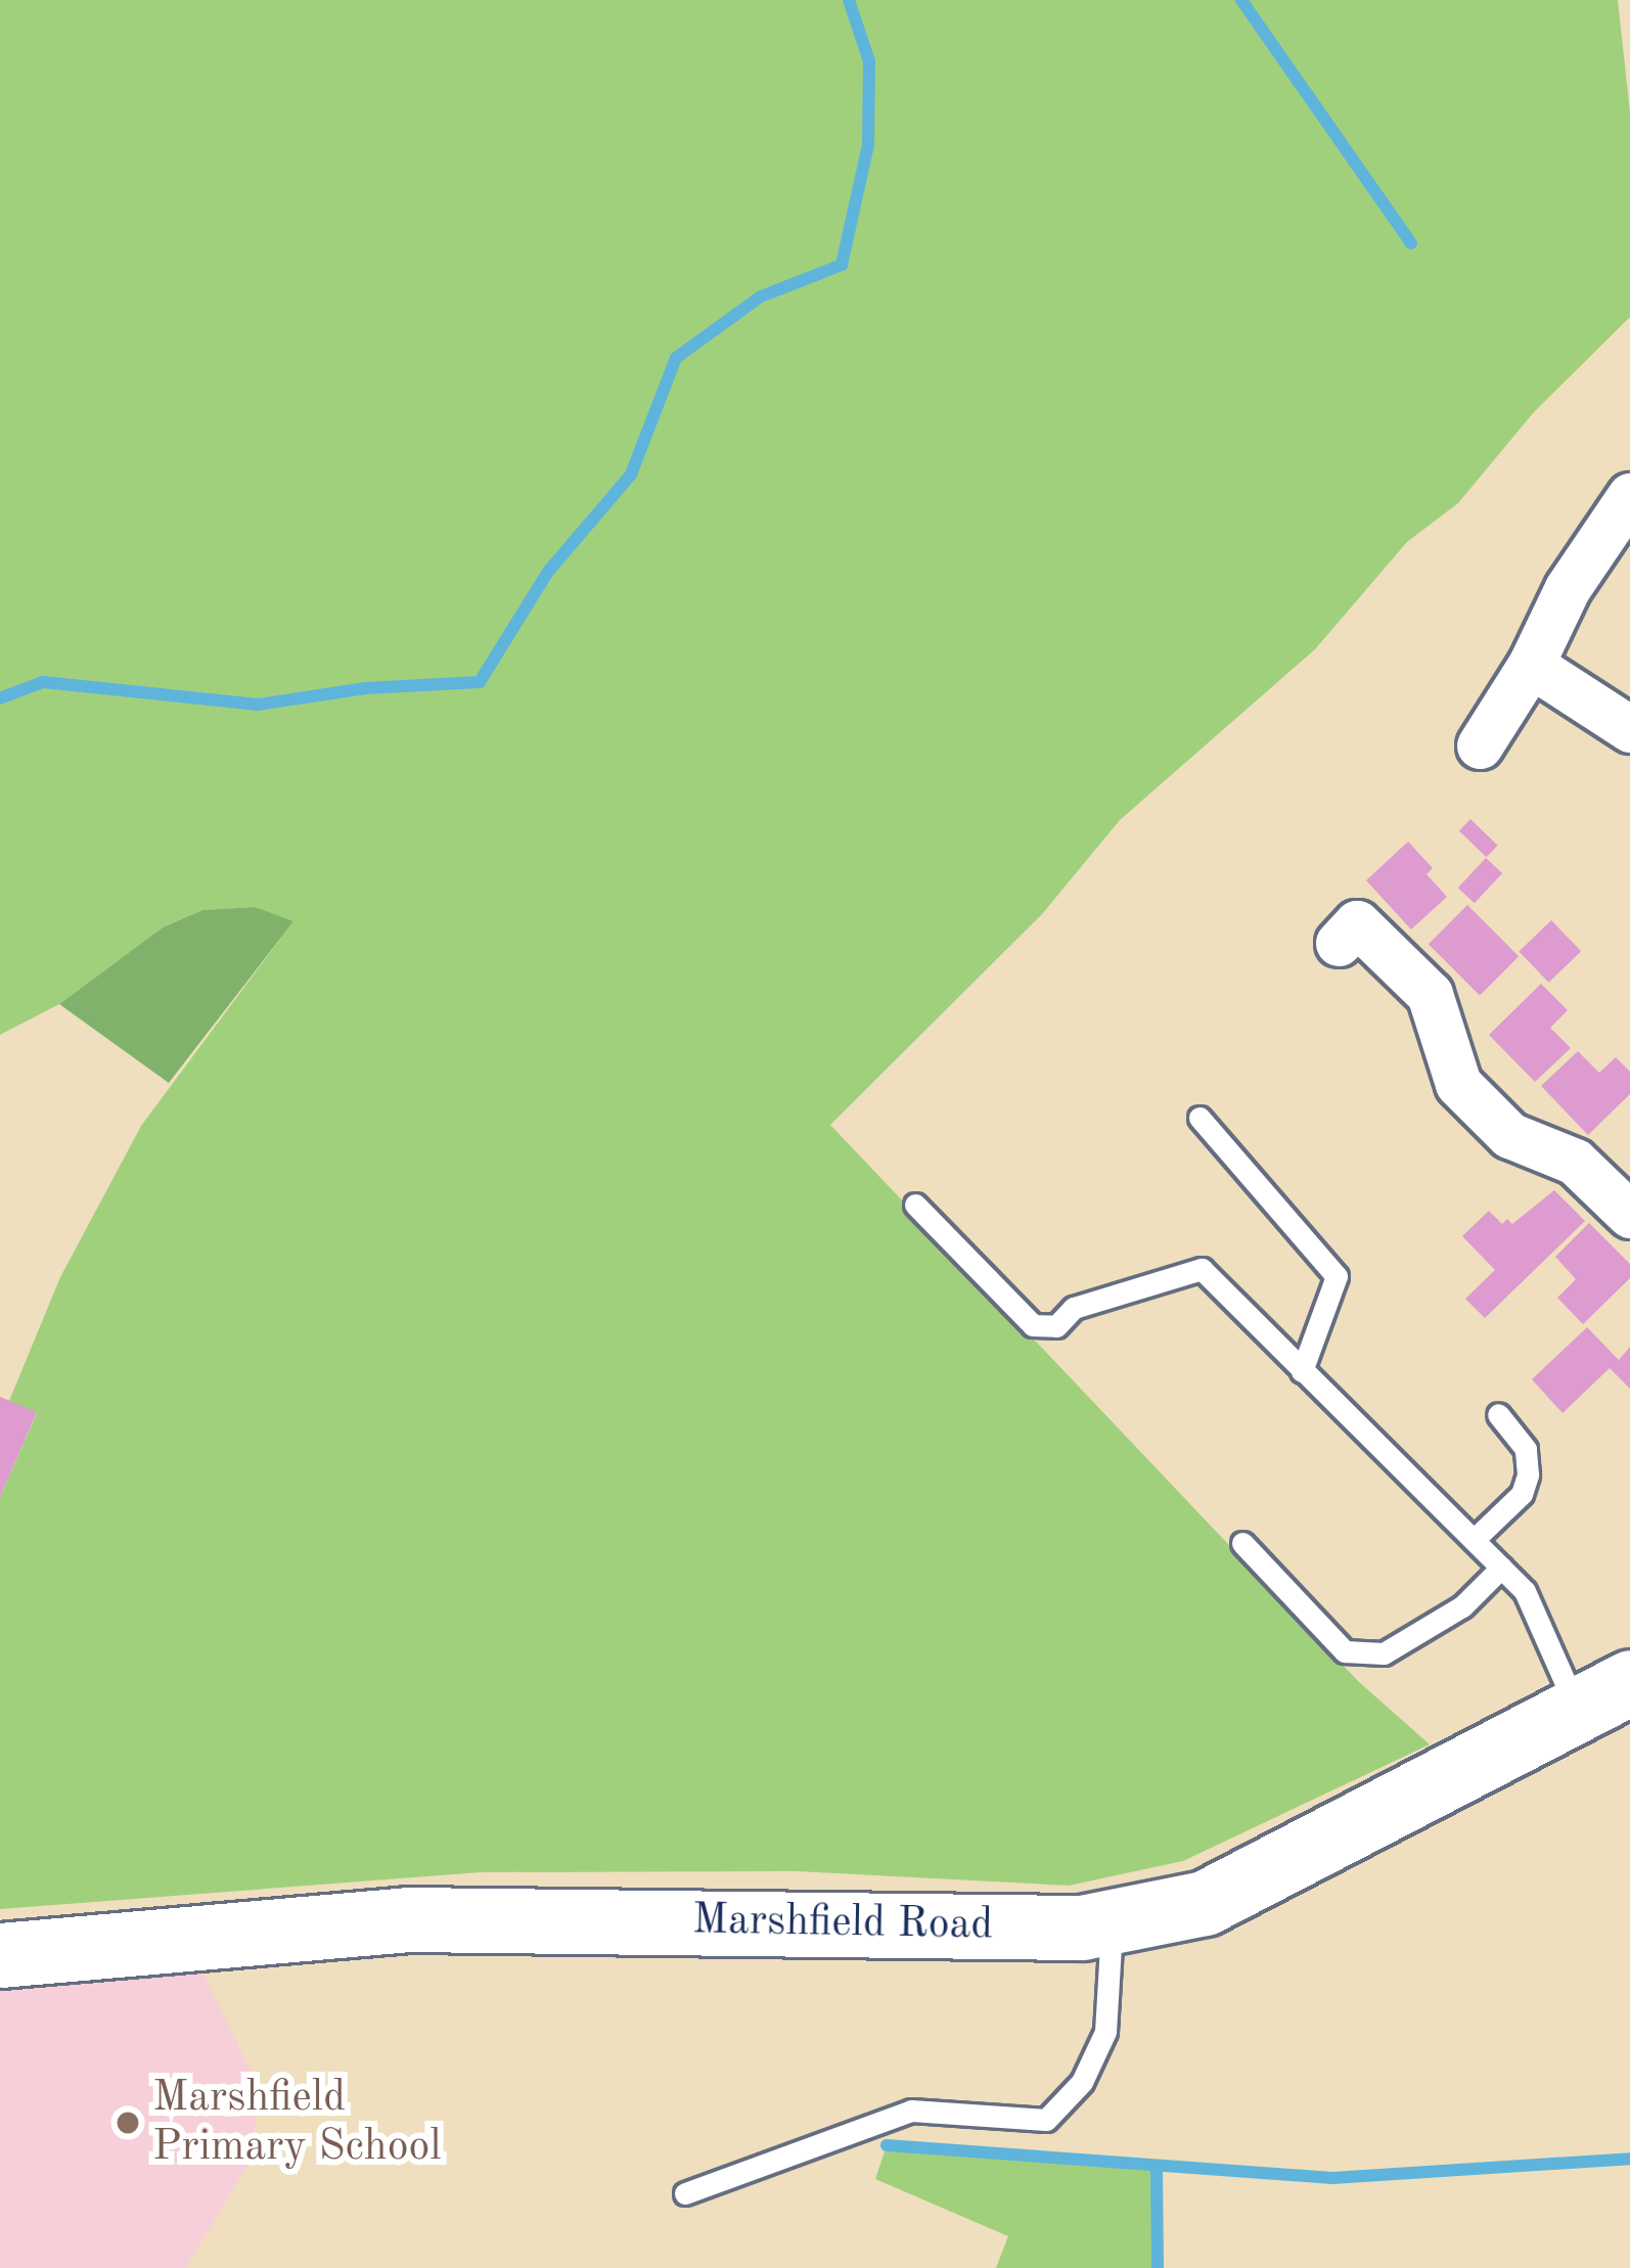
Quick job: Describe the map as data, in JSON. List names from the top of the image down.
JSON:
{
  "streets": {
    "street": ["Marshfield Road"]
  },
  "places": ["Marshfield Primary School"]
}
